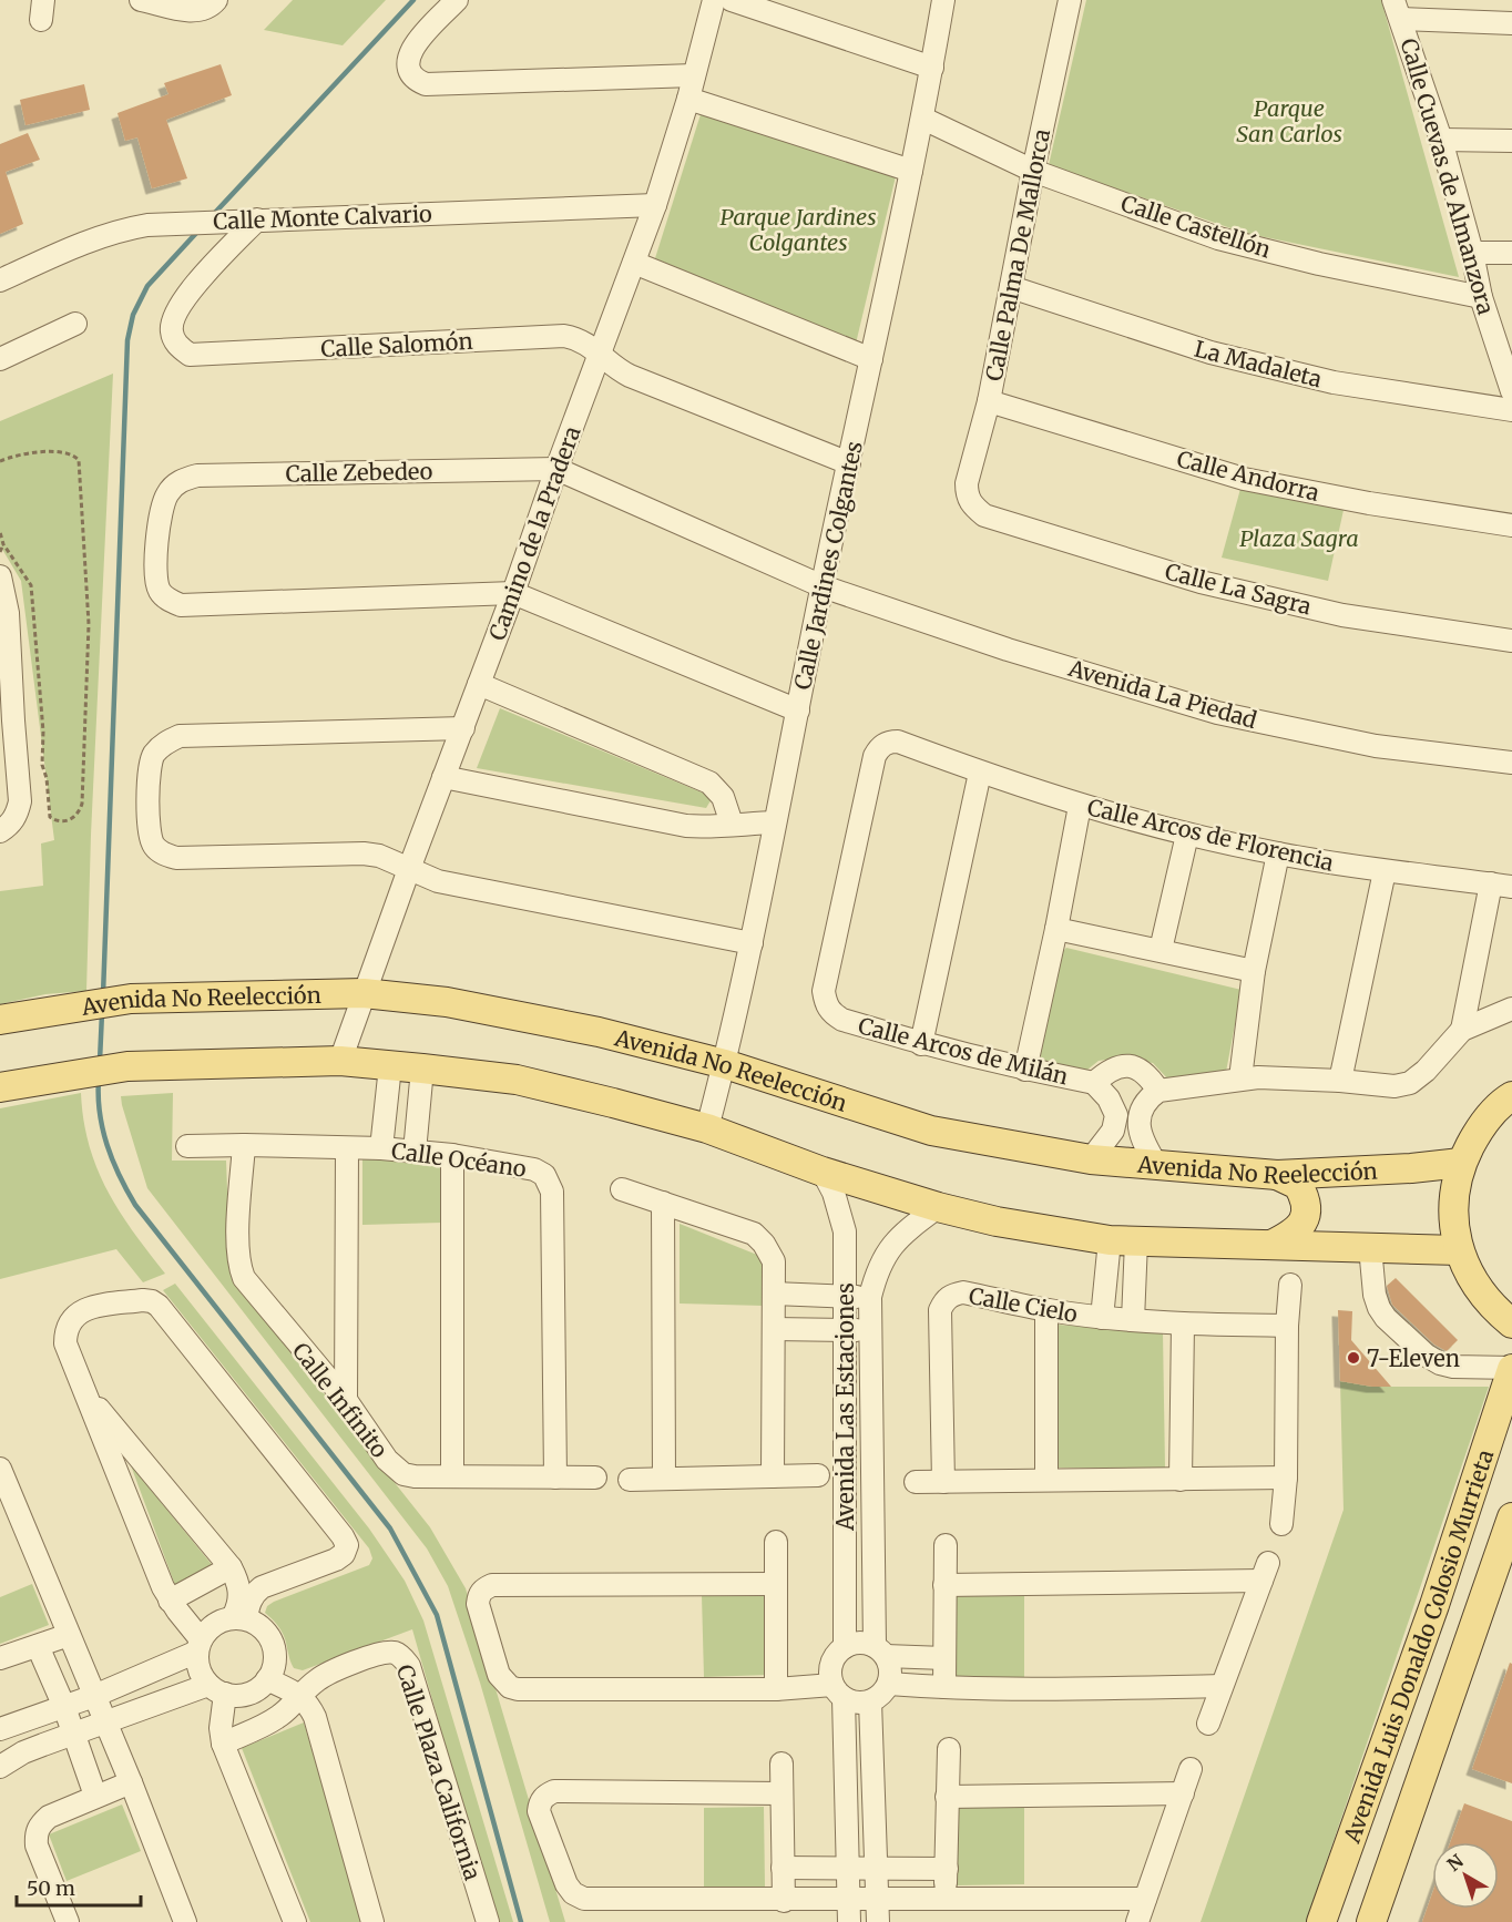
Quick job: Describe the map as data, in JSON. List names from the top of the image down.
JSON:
{
  "streets": {
    "main road": ["Avenida No Reelección", "Avenida Luis Donaldo Colosio Murrieta"],
    "street": [
      "Calle Cuevas de Almanzora",
      "Calle Monte Calvario",
      "Calle Castellón",
      "Calle Palma De Mallorca",
      "Calle Salomón",
      "La Madaleta",
      "Calle Zebedeo",
      "Calle Andorra",
      "Camino de la Pradera",
      "Calle Jardines Colgantes",
      "Calle La Sagra",
      "Avenida La Piedad",
      "Calle Arcos de Florencia",
      "Calle Arcos de Milán",
      "Calle Océano",
      "Calle Cielo",
      "Calle Infinito",
      "Avenida Las Estaciones",
      "Calle Plaza California"
    ]
  },
  "crossings": [
    ["Calle Cuevas de Almanzora", "Calle Castellón"],
    ["Calle Monte Calvario", "Calle Salomón"],
    ["Calle Monte Calvario", "Camino de la Pradera"],
    ["Calle Castellón", "Calle Palma De Mallorca"],
    ["Calle Castellón", "Calle Jardines Colgantes"],
    ["Calle Palma De Mallorca", "La Madaleta"],
    ["Calle Palma De Mallorca", "Calle Andorra"],
    ["Calle Palma De Mallorca", "Calle La Sagra"],
    ["Calle Salomón", "Camino de la Pradera"],
    ["Calle Salomón", "Calle Jardines Colgantes"],
    ["Calle Zebedeo", "Camino de la Pradera"],
    ["Calle Zebedeo", "Avenida La Piedad"],
    ["Camino de la Pradera", "Avenida La Piedad"],
    ["Camino de la Pradera", "Avenida No Reelección"],
    ["Calle Jardines Colgantes", "Avenida La Piedad"],
    ["Calle Jardines Colgantes", "Avenida No Reelección"],
    ["Calle Arcos de Florencia", "Calle Arcos de Milán"],
    ["Calle Océano", "Calle Infinito"]
  ],
  "parks": ["Parque San Carlos", "Parque Jardines Colgantes", "Plaza Sagra"],
  "places": ["7-Eleven"],
  "scale_bar": "50 m",
  "north": "top left"
}
